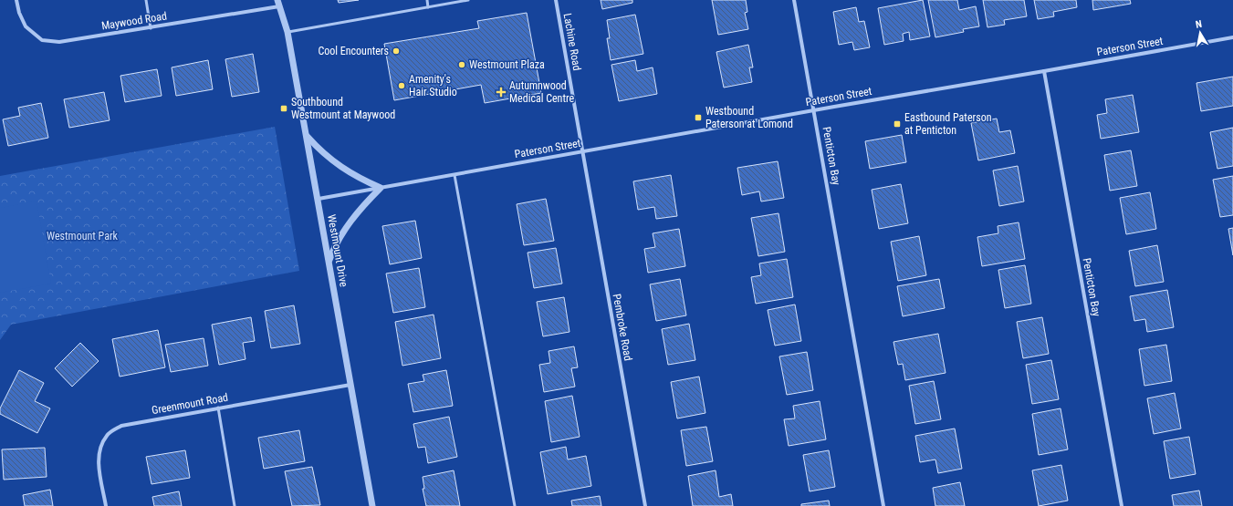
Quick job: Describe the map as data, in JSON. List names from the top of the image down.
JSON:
{
  "streets": {
    "street": [
      "Maywood Road",
      "Lachine Road",
      "Paterson Street",
      "Penticton Bay",
      "Westmount Drive",
      "Pembroke Road",
      "Greenmount Road"
    ]
  },
  "crossings": [
    ["Maywood Road", "Westmount Drive"],
    ["Lachine Road", "Paterson Street"],
    ["Lachine Road", "Pembroke Road"],
    ["Paterson Street", "Penticton Bay"],
    ["Paterson Street", "Westmount Drive"],
    ["Paterson Street", "Pembroke Road"],
    ["Westmount Drive", "Greenmount Road"]
  ],
  "parks": ["Westmount Park"],
  "places": {
    "other": ["Cool Encounters", "Westmount Plaza", "Amenity's Hair Studio"],
    "health": ["Autumnwood Medical Centre"],
    "transit": ["Southbound Westmount at Maywood", "Westbound Paterson at Lomond", "Eastbound Paterson at Penticton"]
  },
  "north": "top"
}
